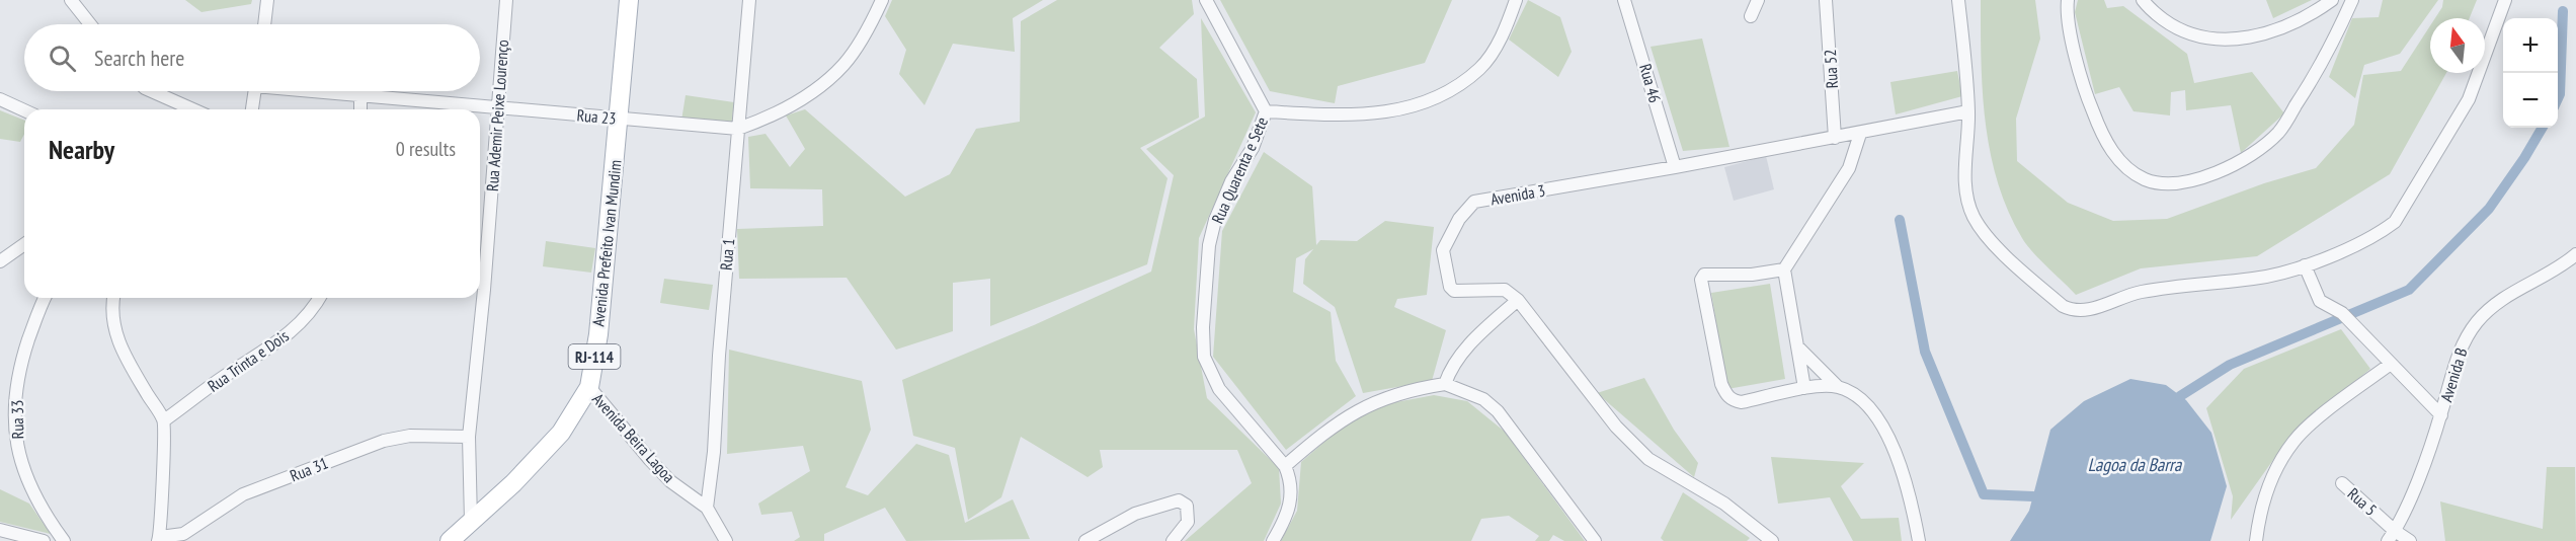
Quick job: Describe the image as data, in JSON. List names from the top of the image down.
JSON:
{
  "streets": {
    "main road": ["Avenida Prefeito Ivan Mundim", "RJ-114"],
    "street": [
      "Rua 52",
      "Rua 46",
      "Rua Ademir Peixe Lourenço",
      "Rua 23",
      "Rua Quarenta e Sete",
      "Avenida 3",
      "Rua 1",
      "Rua Trinta e Dois",
      "Avenida B",
      "Rua 33",
      "Avenida Beira Lagoa",
      "Rua 31",
      "Rua 5"
    ]
  },
  "crossings": [
    ["Rua 52", "Avenida 3"],
    ["Rua 46", "Avenida 3"],
    ["Rua Ademir Peixe Lourenço", "Rua 23"],
    ["Rua Ademir Peixe Lourenço", "Avenida Prefeito Ivan Mundim"],
    ["Rua Ademir Peixe Lourenço", "Rua 31"],
    ["Rua 23", "Avenida Prefeito Ivan Mundim"],
    ["Rua 23", "Rua 1"],
    ["Avenida Prefeito Ivan Mundim", "Avenida Beira Lagoa"],
    ["Rua 1", "Avenida Beira Lagoa"],
    ["Avenida B", "Rua 5"]
  ],
  "water": ["Lagoa da Barra"],
  "north": "top",
  "page": {
    "map_buttons": ["+", "−"],
    "search": "Search here",
    "heading": ["Nearby", "0 results"]
  }
}
